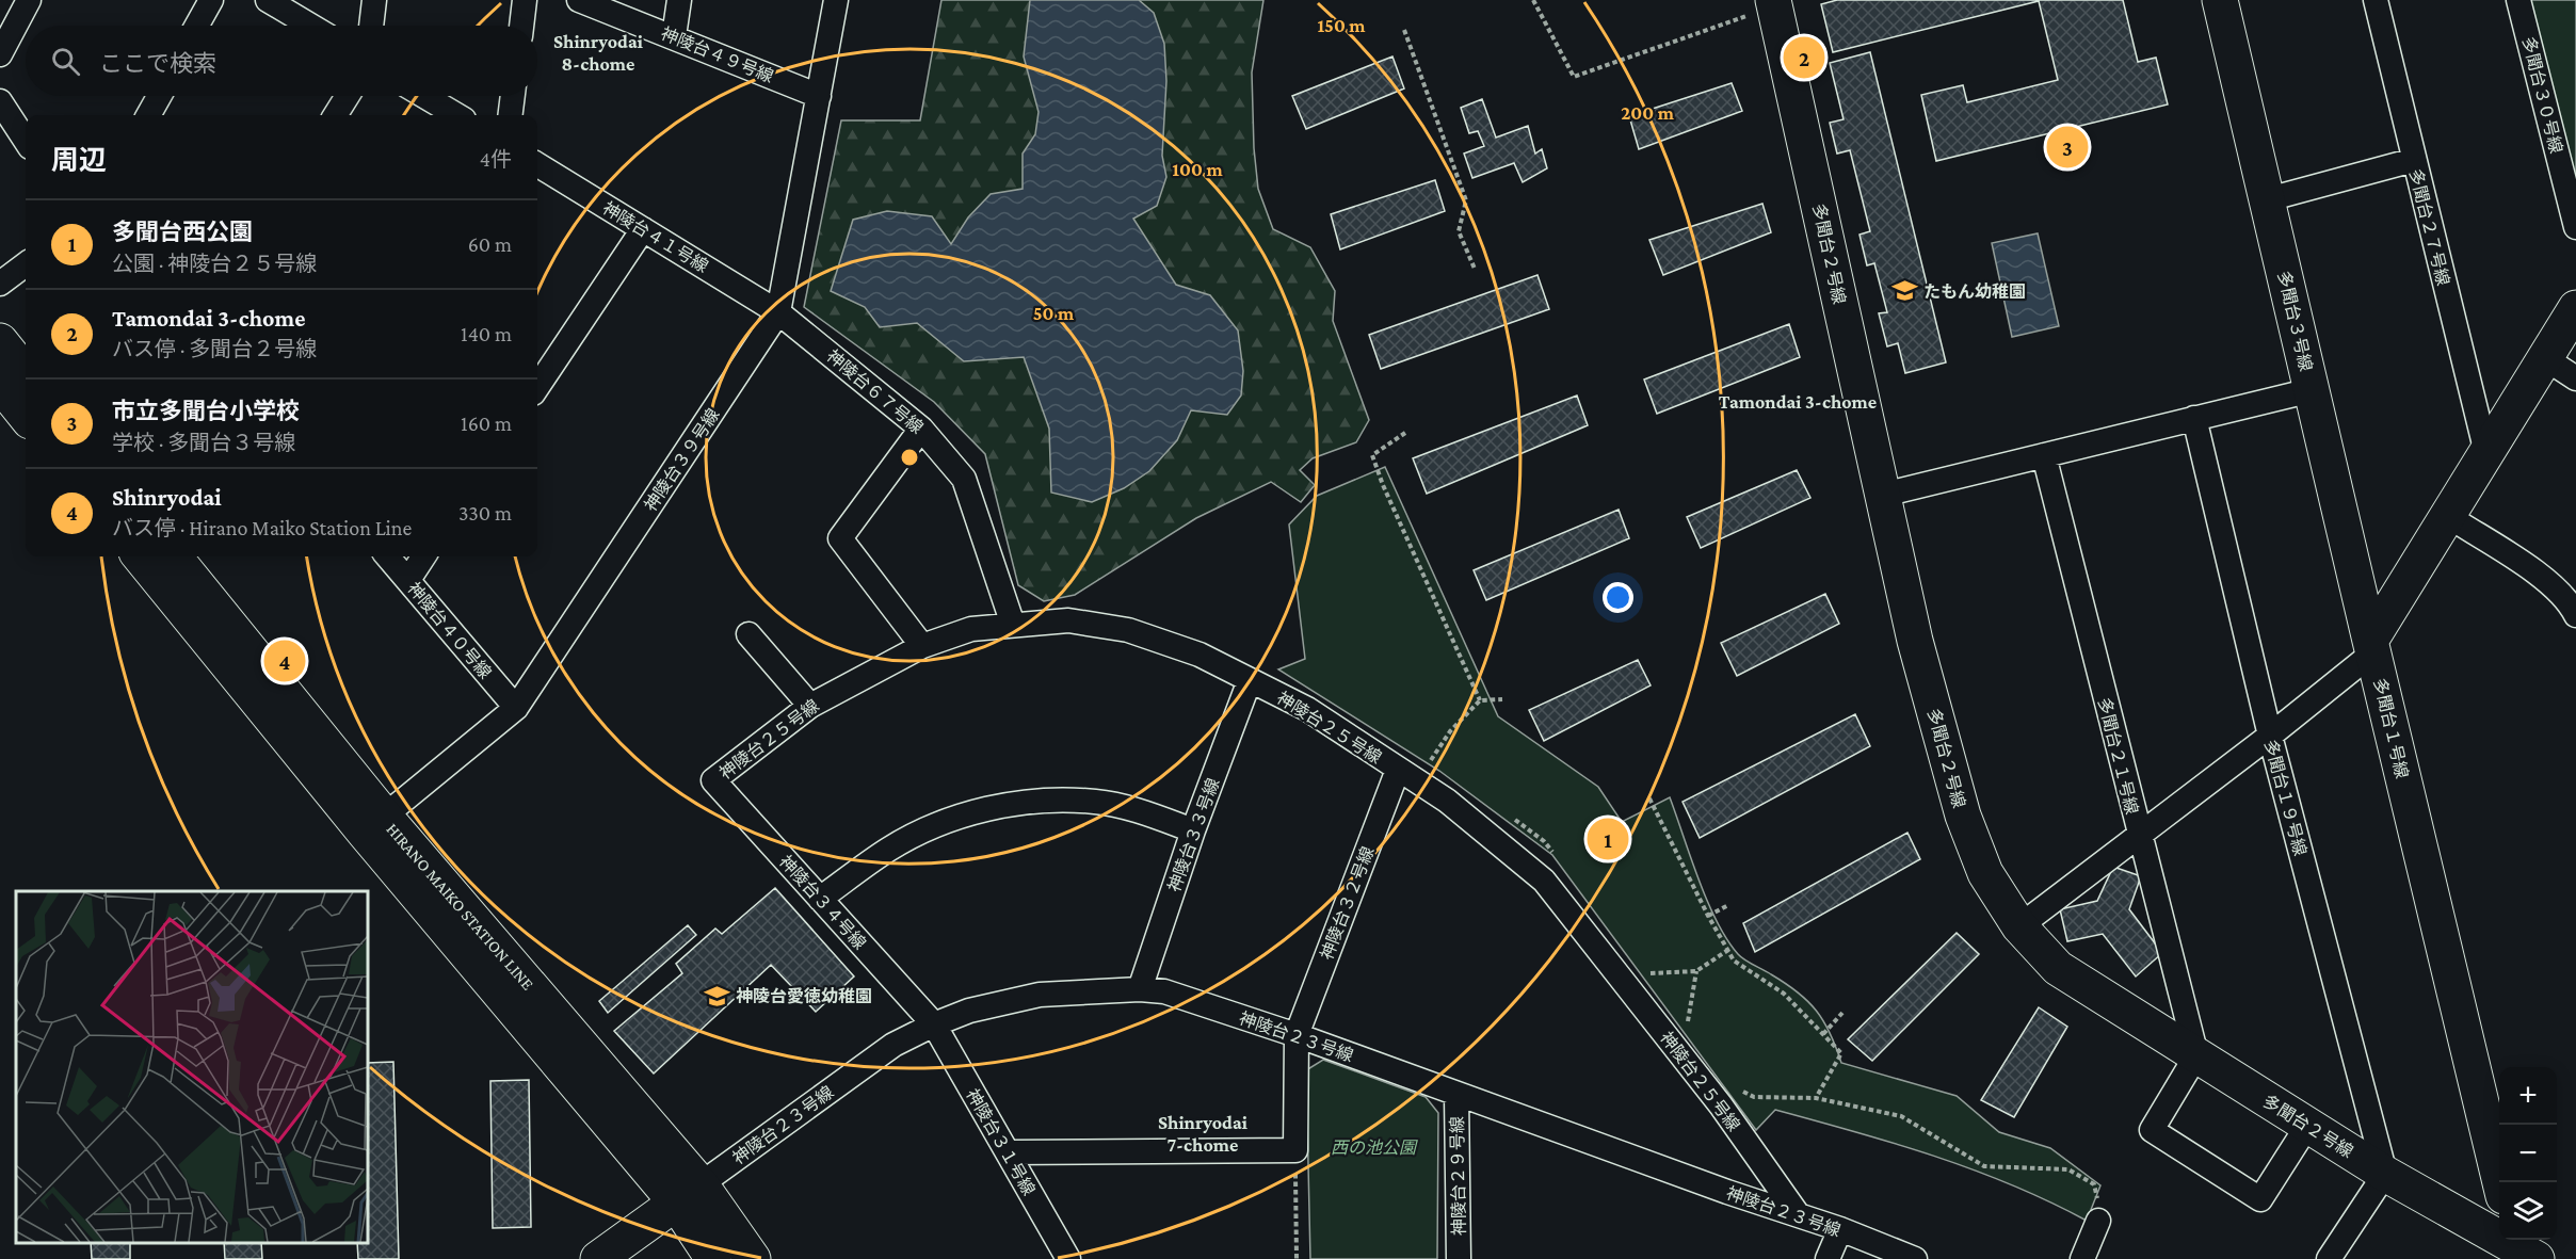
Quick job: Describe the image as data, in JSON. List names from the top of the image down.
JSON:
{
  "streets": {
    "street": [
      "神陵台４９号線",
      "多聞台３０号線",
      "多聞台２７号線",
      "神陵台４１号線",
      "多聞台２号線",
      "多聞台３号線",
      "神陵台６７号線",
      "神陵台３９号線",
      "神陵台４０号線",
      "神陵台２５号線",
      "多聞台１号線",
      "多聞台２１号線",
      "多聞台１９号線",
      "神陵台３３号線",
      "神陵台３４号線",
      "神陵台３２号線",
      "HIRANO MAIKO STATION LINE",
      "神陵台２３号線",
      "神陵台３１号線",
      "神陵台２９号線"
    ]
  },
  "crossings": [
    ["神陵台４９号線", "神陵台３９号線"],
    ["神陵台４１号線", "神陵台６７号線"],
    ["神陵台４１号線", "神陵台３９号線"],
    ["多聞台２号線", "多聞台２１号線"],
    ["多聞台２号線", "多聞台１９号線"],
    ["多聞台３号線", "多聞台１号線"],
    ["神陵台６７号線", "神陵台３９号線"],
    ["神陵台６７号線", "神陵台２５号線"],
    ["神陵台３９号線", "神陵台４０号線"],
    ["神陵台３９号線", "HIRANO MAIKO STATION LINE"],
    ["神陵台２５号線", "神陵台３３号線"],
    ["神陵台２５号線", "神陵台３４号線"],
    ["神陵台２５号線", "神陵台３２号線"],
    ["神陵台２５号線", "神陵台２３号線"],
    ["神陵台３３号線", "神陵台２３号線"],
    ["神陵台３４号線", "神陵台２３号線"],
    ["神陵台３４号線", "神陵台３１号線"],
    ["神陵台３２号線", "神陵台２３号線"],
    ["HIRANO MAIKO STATION LINE", "神陵台２３号線"],
    ["神陵台２３号線", "神陵台３１号線"],
    ["神陵台２３号線", "神陵台２９号線"]
  ],
  "districts": ["Shinryodai 8-chome", "Tamondai 3-chome", "Shinryodai 7-chome"],
  "parks": ["西の池公園"],
  "places": {
    "school or university": ["たもん幼稚園", "神陵台愛徳幼稚園"]
  },
  "page": {
    "search": "ここで検索",
    "pins": [
      "2",
      "3",
      "4",
      "1"
    ],
    "heading": ["周辺", "4件"],
    "list": [
      {
        "mark": "1",
        "name": "多聞台西公園",
        "note": "公園 · 神陵台２５号線",
        "value": "60 m"
      },
      {
        "mark": "2",
        "name": "Tamondai 3-chome",
        "note": "バス停 · 多聞台２号線",
        "value": "140 m"
      },
      {
        "mark": "3",
        "name": "市立多聞台小学校",
        "note": "学校 · 多聞台３号線",
        "value": "160 m"
      },
      {
        "mark": "4",
        "name": "Shinryodai",
        "note": "バス停 · Hirano Maiko Station Line",
        "value": "330 m"
      }
    ],
    "map_buttons": ["+", "−"]
  },
  "rings": [
    "150 m",
    "200 m",
    "100 m",
    "50 m"
  ]
}
